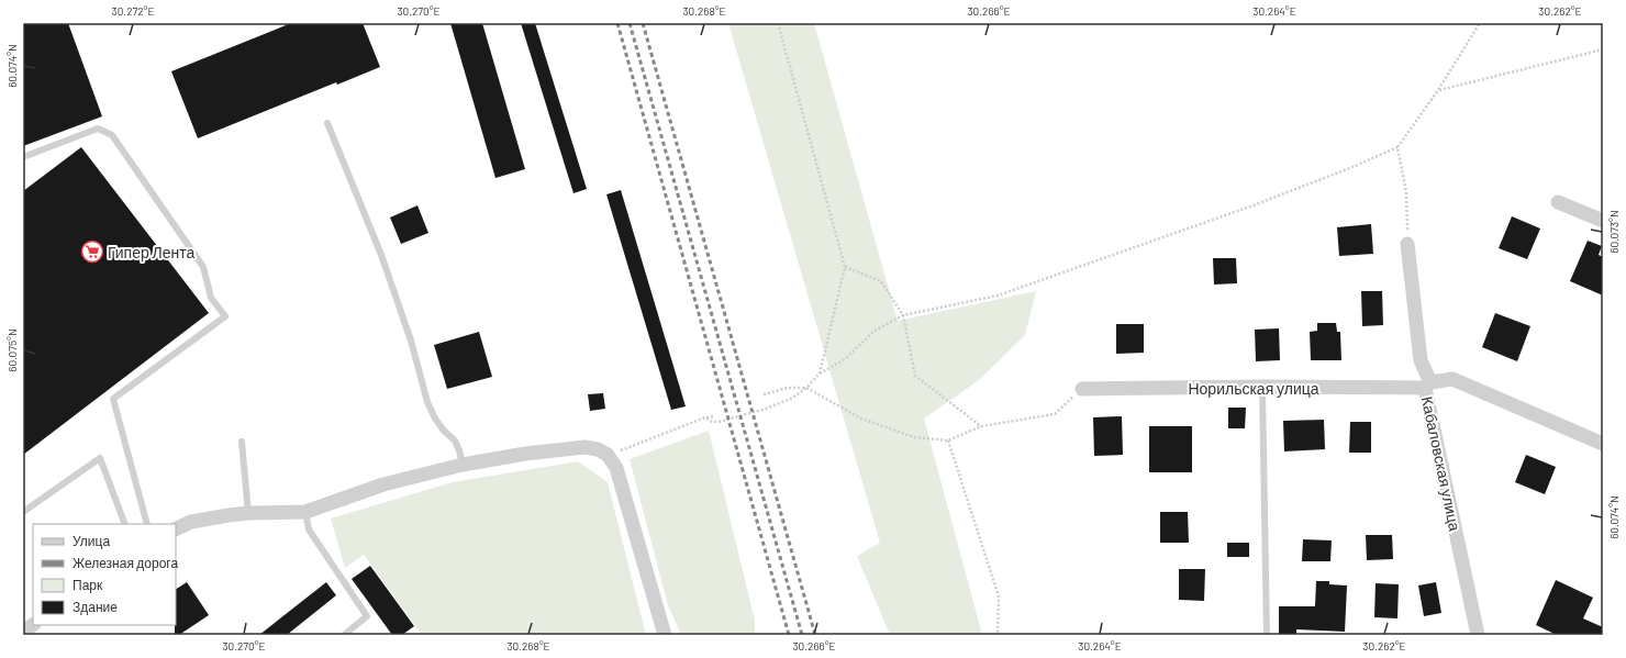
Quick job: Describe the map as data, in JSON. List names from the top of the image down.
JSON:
{
  "streets": {
    "street": ["Норильская улица", "Кабаловская улица"]
  },
  "crossings": [
    ["Норильская улица", "Кабаловская улица"]
  ],
  "places": {
    "supermarket": ["Гипер Лента"]
  },
  "legend": [
    "Улица",
    "Железная дорога",
    "Парк",
    "Здание"
  ],
  "coordinates": [
    "30.272°E",
    "30.270°E",
    "30.268°E",
    "30.266°E",
    "30.264°E",
    "30.262°E",
    "60.074°N",
    "60.073°N",
    "60.075°N"
  ]
}
